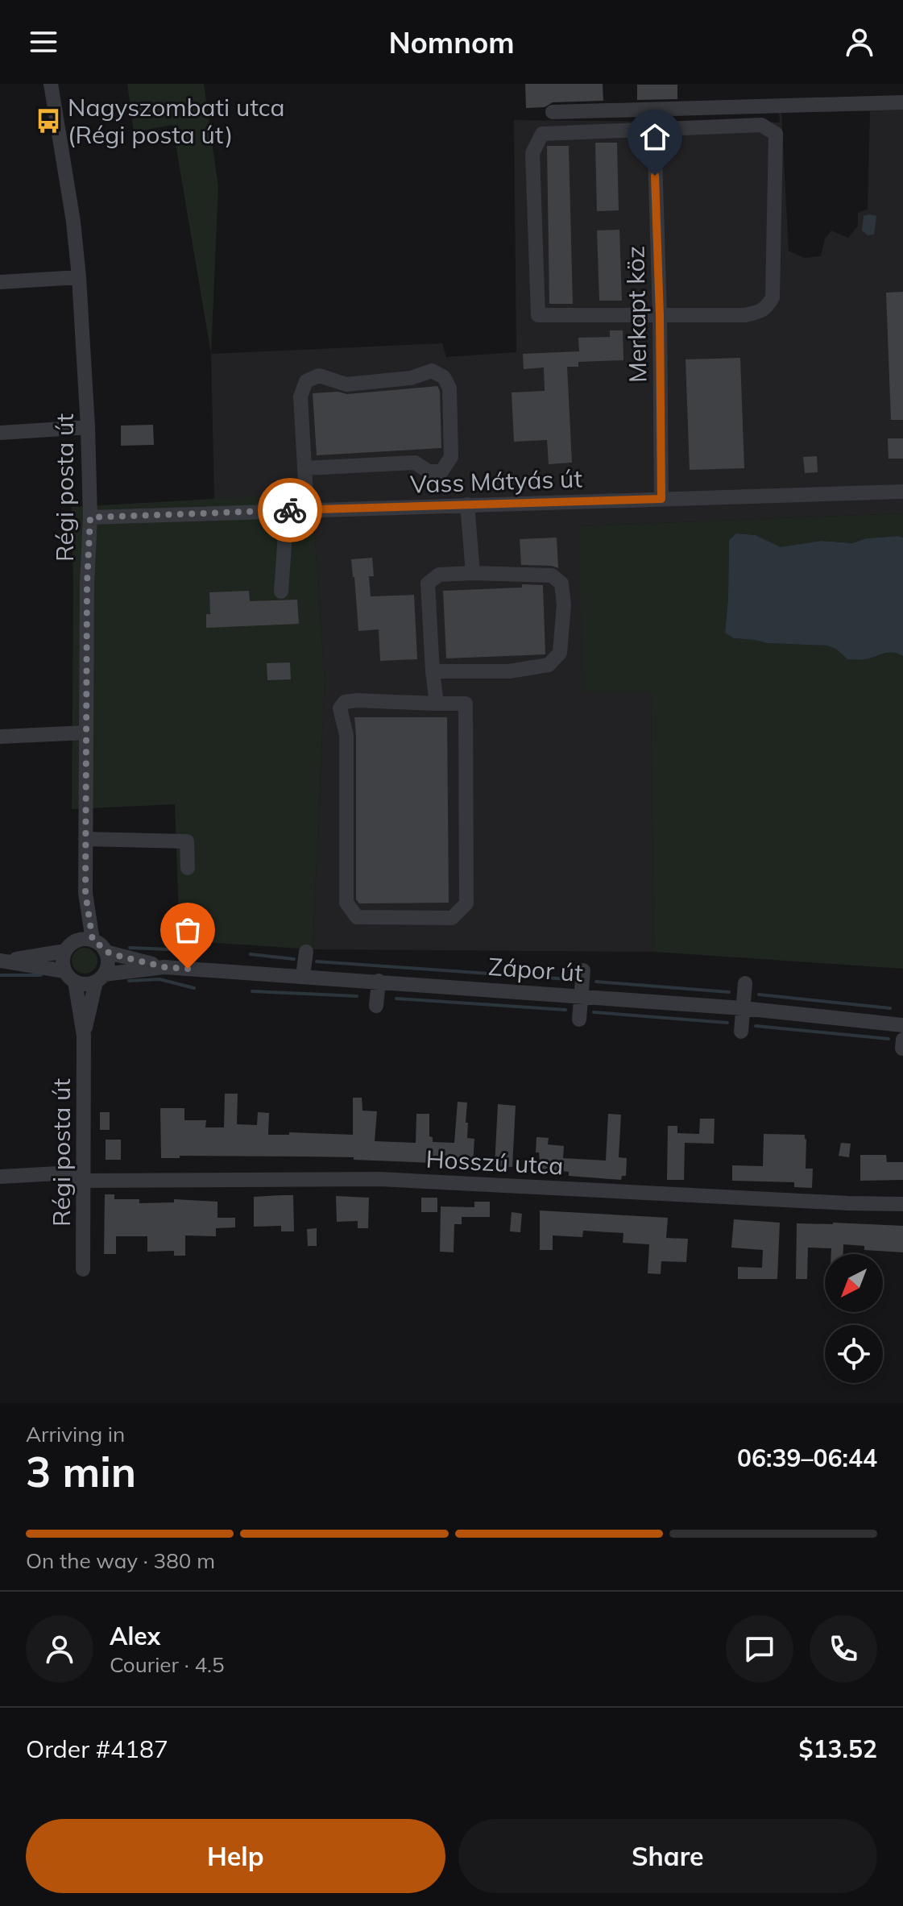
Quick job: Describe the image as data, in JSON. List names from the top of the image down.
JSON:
{
  "streets": {
    "street": [
      "Merkapt köz",
      "Vass Mátyás út",
      "Régi posta út",
      "Zápor út",
      "Hosszú utca"
    ]
  },
  "crossings": [
    ["Merkapt köz", "Vass Mátyás út"],
    ["Vass Mátyás út", "Régi posta út"],
    ["Régi posta út", "Zápor út"],
    ["Régi posta út", "Hosszú utca"]
  ],
  "places": {
    "bus stop": ["Nagyszombati utca (Régi posta út)"]
  },
  "north": "bottom left",
  "page": {
    "header": "Nomnom",
    "heading": ["3 min", "Arriving in", "06:39–06:44"],
    "panel": [
      "Alex",
      "Courier · 4.5",
      "Order #4187",
      "$13.52"
    ],
    "bar": "On the way · 380 m",
    "buttons": ["Help", "Share"]
  }
}
